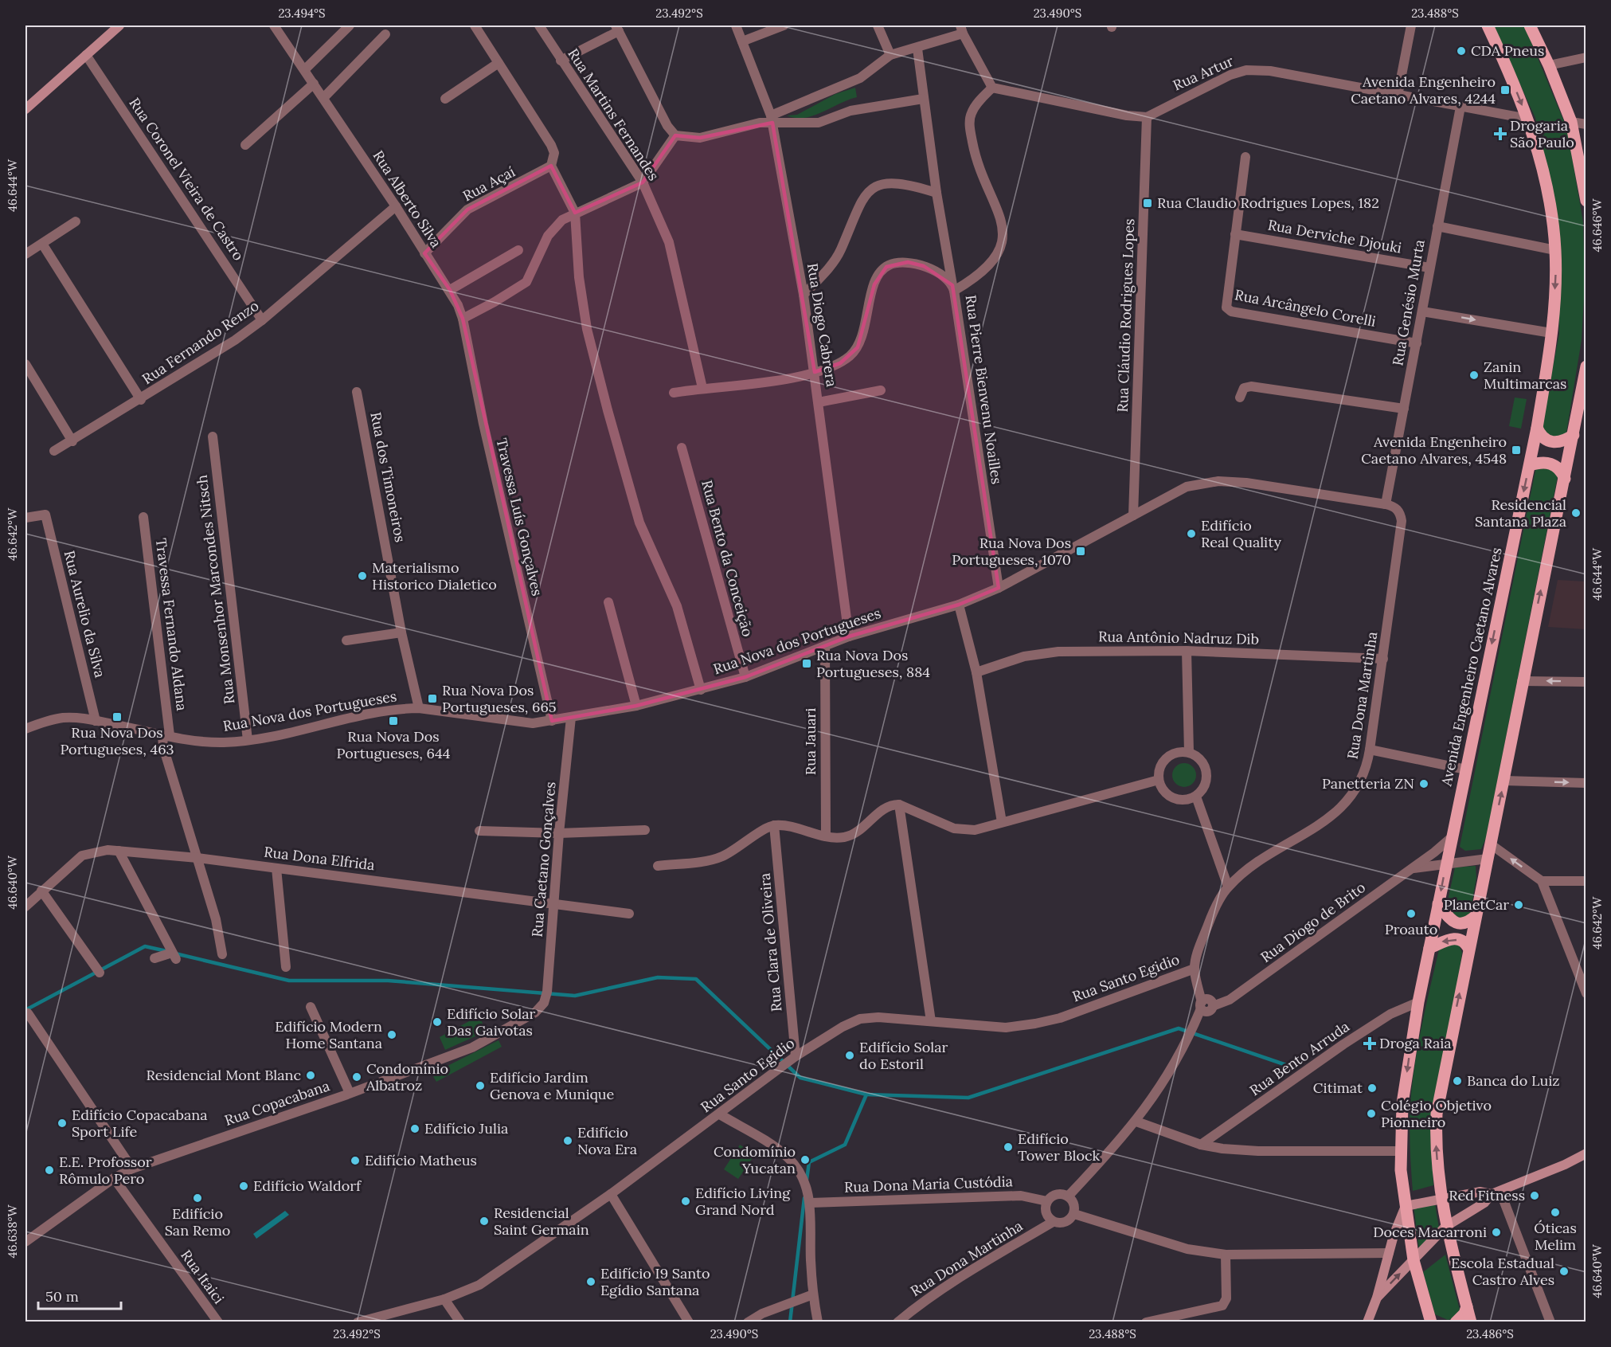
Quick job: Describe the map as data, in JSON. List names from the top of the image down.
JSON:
{
  "streets": {
    "main road": ["Avenida Engenheiro Caetano Alvares"],
    "street": [
      "Rua Artur",
      "Rua Martins Fernandes",
      "Rua Coronel Vieira de Castro",
      "Rua Açaí",
      "Rua Alberto Silva",
      "Rua Derviche Djouki",
      "Rua Genésio Murta",
      "Rua Arcângelo Corelli",
      "Rua Cláudio Rodrigues Lopes",
      "Rua Diogo Cabrera",
      "Rua Fernando Renzo",
      "Rua Pierre Bienvenu Noailles",
      "Rua dos Timoneiros",
      "Travessa Luís Gonçalves",
      "Rua Bento da Conceição",
      "Rua Monsenhor Marcondes Nitsch",
      "Rua Aurelio da Silva",
      "Travessa Fernando Aldana",
      "Rua Antônio Nadruz Dib",
      "Rua Nova dos Portugueses",
      "Rua Dona Martinha",
      "Rua Jauari",
      "Rua Dona Elfrida",
      "Rua Caetano Gonçalves",
      "Rua Diogo de Brito",
      "Rua Clara de Oliveira",
      "Rua Santo Egidio",
      "Rua Bento Arruda",
      "Rua Copacabana",
      "Rua Dona Maria Custódia",
      "Rua Itaici"
    ]
  },
  "crossings": [
    ["Rua Artur", "Rua Genésio Murta"],
    ["Rua Artur", "Rua Cláudio Rodrigues Lopes"],
    ["Rua Artur", "Avenida Engenheiro Caetano Alvares"],
    ["Rua Coronel Vieira de Castro", "Rua Fernando Renzo"],
    ["Rua Açaí", "Rua Alberto Silva"],
    ["Rua Alberto Silva", "Rua Fernando Renzo"],
    ["Rua Alberto Silva", "Travessa Luís Gonçalves"],
    ["Rua Derviche Djouki", "Rua Genésio Murta"],
    ["Rua Derviche Djouki", "Rua Arcângelo Corelli"],
    ["Rua Genésio Murta", "Rua Arcângelo Corelli"],
    ["Rua Genésio Murta", "Rua Nova dos Portugueses"],
    ["Rua Genésio Murta", "Rua Dona Martinha"],
    ["Rua Cláudio Rodrigues Lopes", "Rua Nova dos Portugueses"],
    ["Rua Diogo Cabrera", "Rua Nova dos Portugueses"],
    ["Rua Pierre Bienvenu Noailles", "Rua Nova dos Portugueses"],
    ["Rua dos Timoneiros", "Rua Nova dos Portugueses"],
    ["Travessa Luís Gonçalves", "Rua Nova dos Portugueses"],
    ["Rua Bento da Conceição", "Rua Nova dos Portugueses"],
    ["Rua Monsenhor Marcondes Nitsch", "Rua Nova dos Portugueses"],
    ["Rua Aurelio da Silva", "Rua Nova dos Portugueses"],
    ["Travessa Fernando Aldana", "Rua Nova dos Portugueses"],
    ["Travessa Fernando Aldana", "Rua Dona Elfrida"],
    ["Rua Antônio Nadruz Dib", "Rua Dona Martinha"],
    ["Rua Nova dos Portugueses", "Rua Dona Martinha"],
    ["Rua Nova dos Portugueses", "Rua Jauari"],
    ["Rua Nova dos Portugueses", "Rua Caetano Gonçalves"],
    ["Avenida Engenheiro Caetano Alvares", "Rua Diogo de Brito"],
    ["Avenida Engenheiro Caetano Alvares", "Rua Bento Arruda"],
    ["Rua Dona Martinha", "Rua Santo Egidio"],
    ["Rua Dona Martinha", "Rua Dona Maria Custódia"],
    ["Rua Dona Elfrida", "Rua Caetano Gonçalves"],
    ["Rua Caetano Gonçalves", "Rua Copacabana"],
    ["Rua Clara de Oliveira", "Rua Santo Egidio"],
    ["Rua Copacabana", "Rua Itaici"]
  ],
  "places": {
    "other": [
      "CDA Pneus",
      "Zanin Multimarcas",
      "Residencial Santana Plaza",
      "Edifício Real Quality",
      "Materialismo Historico Dialetico",
      "Panetteria ZN",
      "PlanetCar",
      "Proauto",
      "Edifício Solar Das Gaivotas",
      "Edifício Modern Home Santana",
      "Edifício Solar do Estoril",
      "Residencial Mont Blanc",
      "Condomínio Albatroz",
      "Banca do Luiz",
      "Edifício Jardim Genova e Munique",
      "Citimat",
      "Colégio Objetivo Pionneiro",
      "Edifício Copacabana Sport Life",
      "Edifício Julia",
      "Edifício Nova Era",
      "Edifício Tower Block",
      "Condomínio Yucatan",
      "Edifício Matheus",
      "E.E. Profossor Rômulo Pero",
      "Edifício Waldorf",
      "Red Fitness",
      "Edifício San Remo",
      "Edifício Living Grand Nord",
      "Óticas Melim",
      "Residencial Saint Germain",
      "Doces Macarroni",
      "Escola Estadual Castro Alves",
      "Edifício I9 Santo Egídio Santana"
    ],
    "transit": [
      "Avenida Engenheiro Caetano Alvares, 4244",
      "Rua Claudio Rodrigues Lopes, 182",
      "Avenida Engenheiro Caetano Alvares, 4548",
      "Rua Nova Dos Portugueses, 1070",
      "Rua Nova Dos Portugueses, 884",
      "Rua Nova Dos Portugueses, 665",
      "Rua Nova Dos Portugueses, 463",
      "Rua Nova Dos Portugueses, 644"
    ],
    "health": ["Drogaria São Paulo", "Droga Raia"]
  },
  "scale_bar": "50 m",
  "coordinates": [
    "23.494°S",
    "23.492°S",
    "23.490°S",
    "23.488°S",
    "46.644°W",
    "46.646°W",
    "46.642°W",
    "46.640°W",
    "46.638°W",
    "23.486°S"
  ]
}
